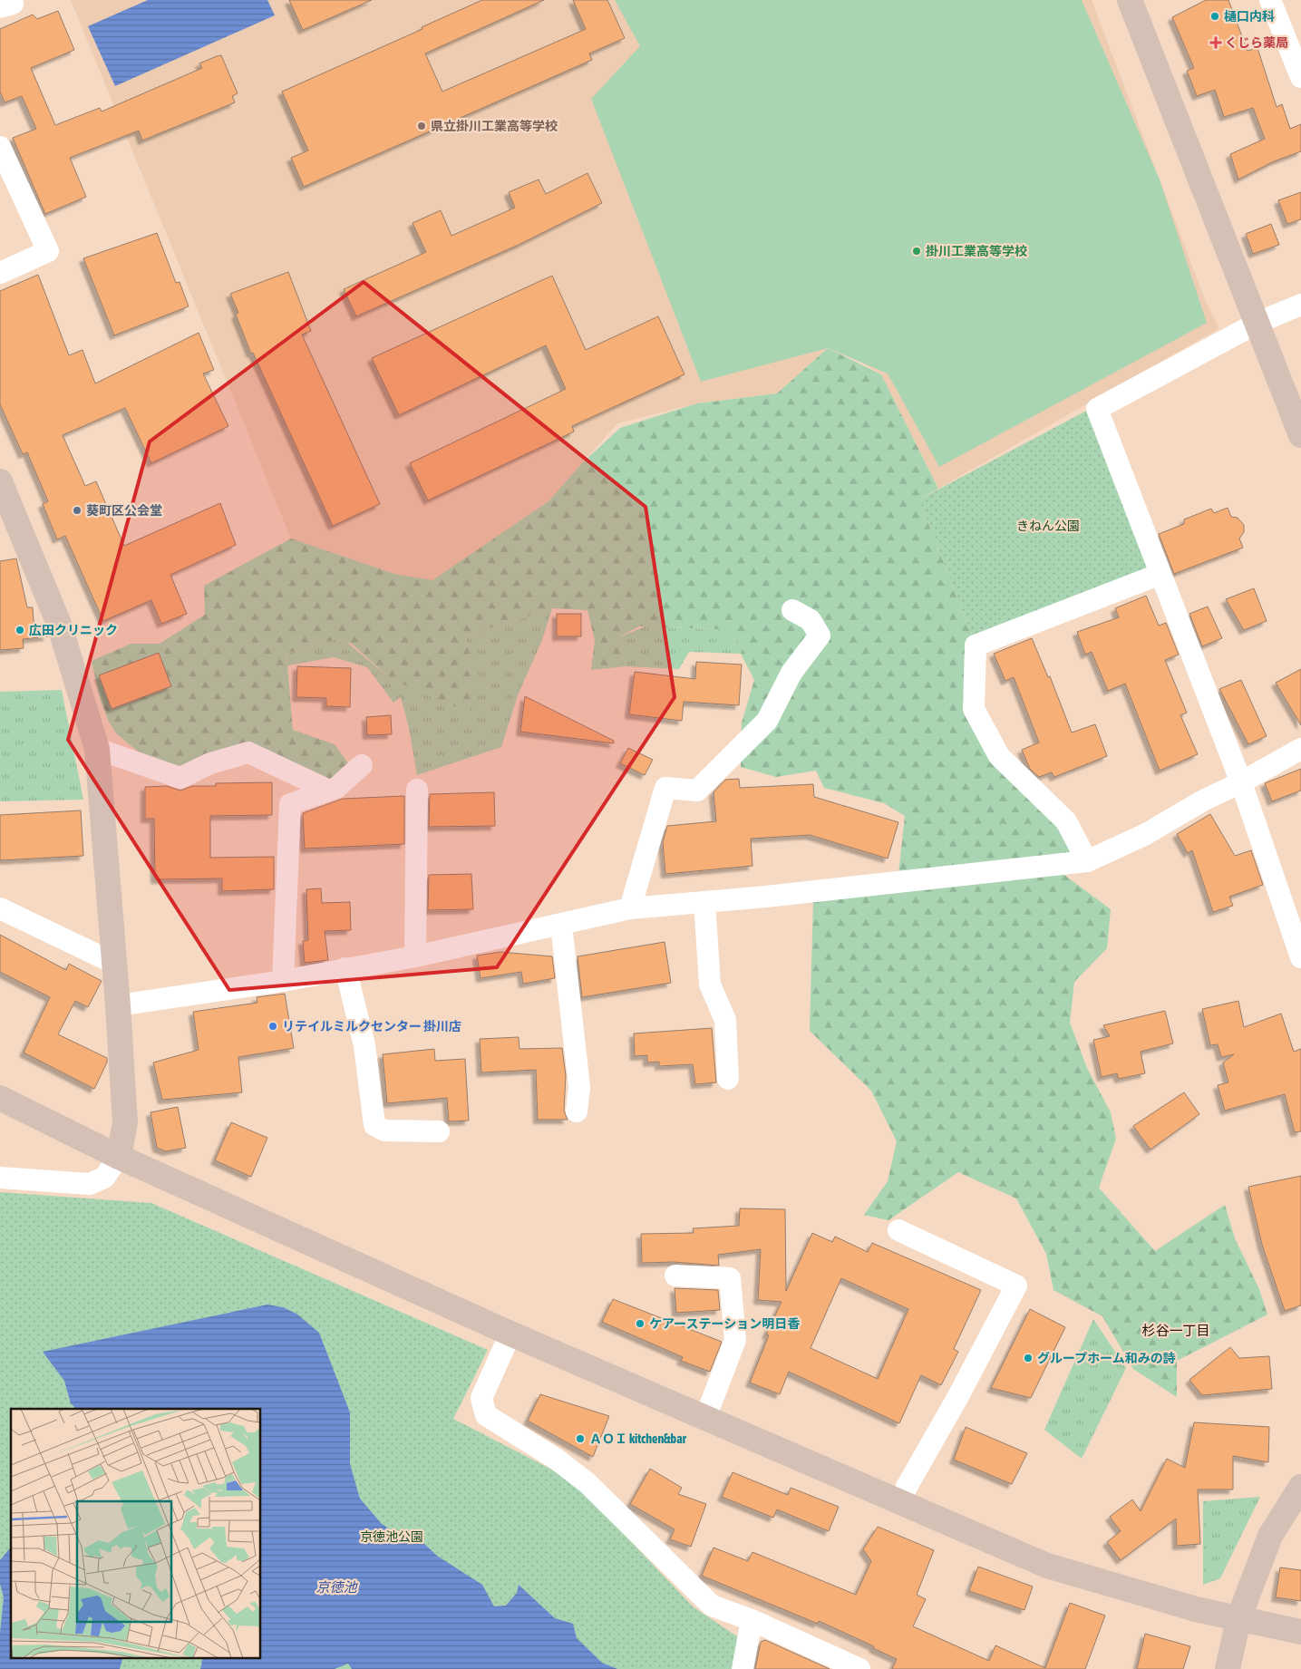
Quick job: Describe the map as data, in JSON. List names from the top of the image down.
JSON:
{
  "districts": ["杉谷一丁目"],
  "water": ["京徳池"],
  "parks": ["きねん公園", "京徳池公園"],
  "places": {
    "other": [
      "樋口内科",
      "県立掛川工業高等学校",
      "掛川工業高等学校",
      "葵町区公会堂",
      "広田クリニック",
      "リテイルミルクセンター 掛川店",
      "ケアーステーション明日香",
      "グループホーム和みの詩",
      "ＡＯＩ kitchen&bar"
    ],
    "health": ["くじら薬局"]
  }
}
